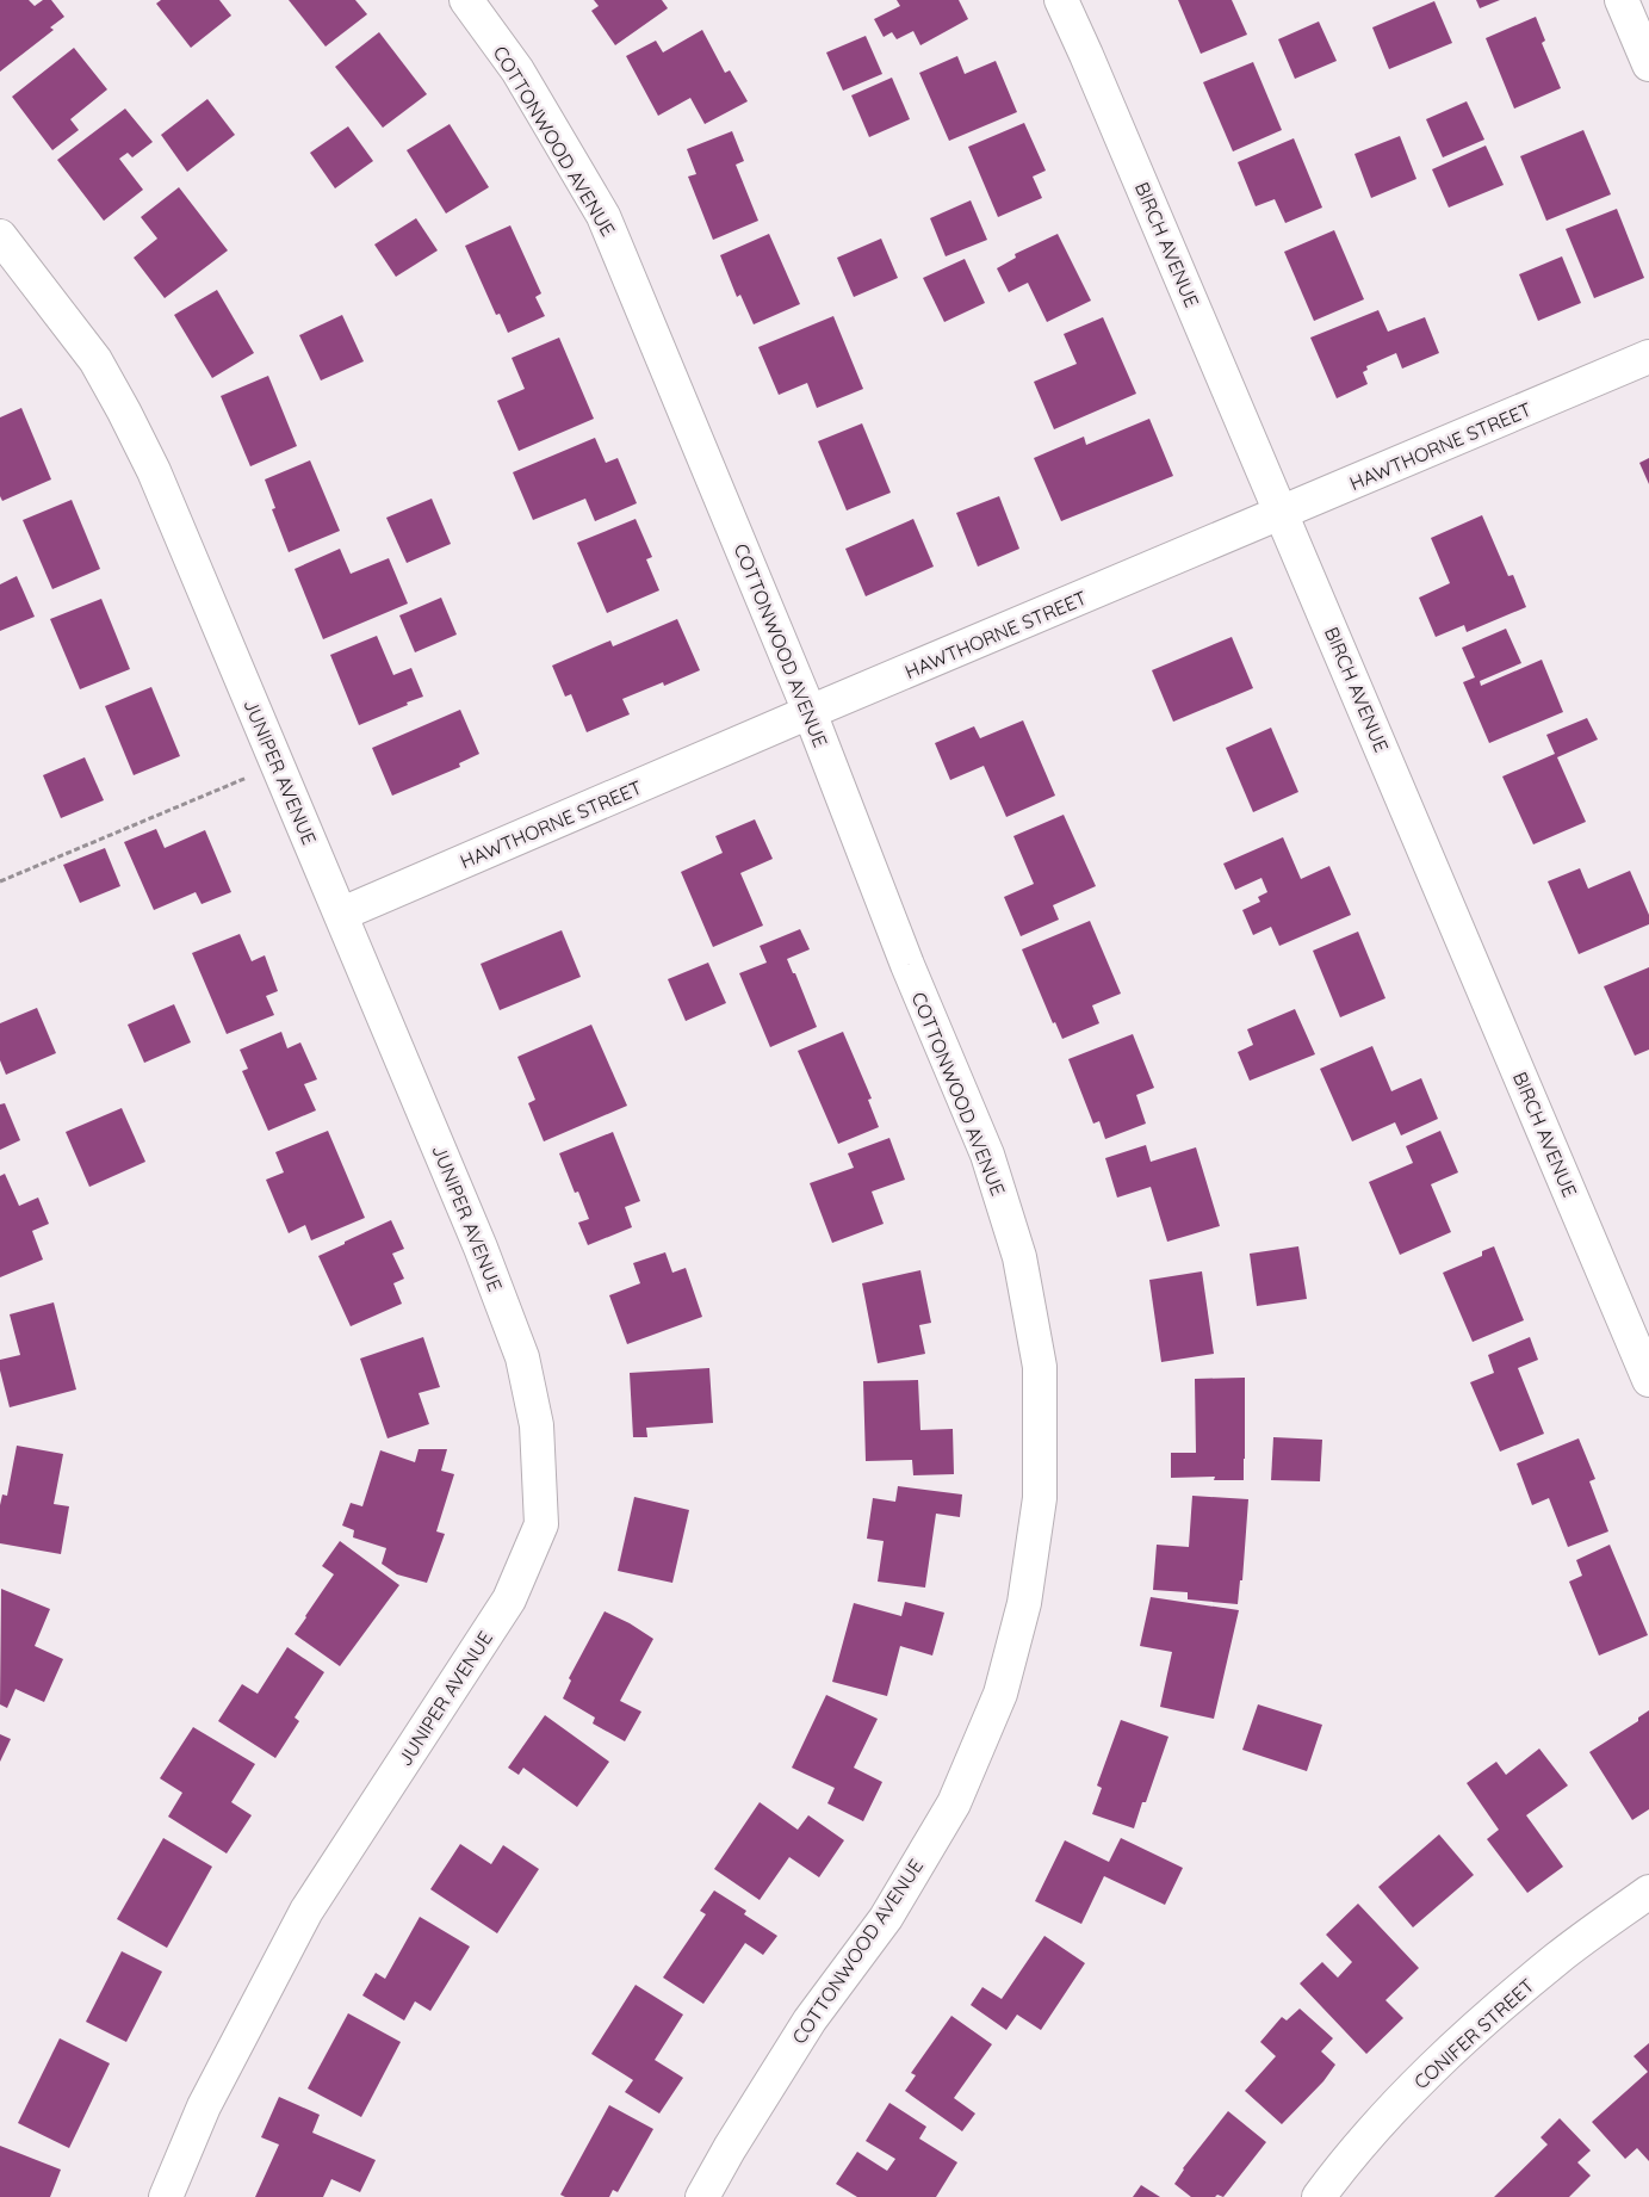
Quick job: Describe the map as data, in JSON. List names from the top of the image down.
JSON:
{
  "streets": {
    "street": [
      "COTTONWOOD AVENUE",
      "BIRCH AVENUE",
      "HAWTHORNE STREET",
      "JUNIPER AVENUE",
      "CONIFER STREET"
    ]
  },
  "crossings": [
    ["COTTONWOOD AVENUE", "HAWTHORNE STREET"],
    ["BIRCH AVENUE", "HAWTHORNE STREET"],
    ["HAWTHORNE STREET", "JUNIPER AVENUE"]
  ]
}
